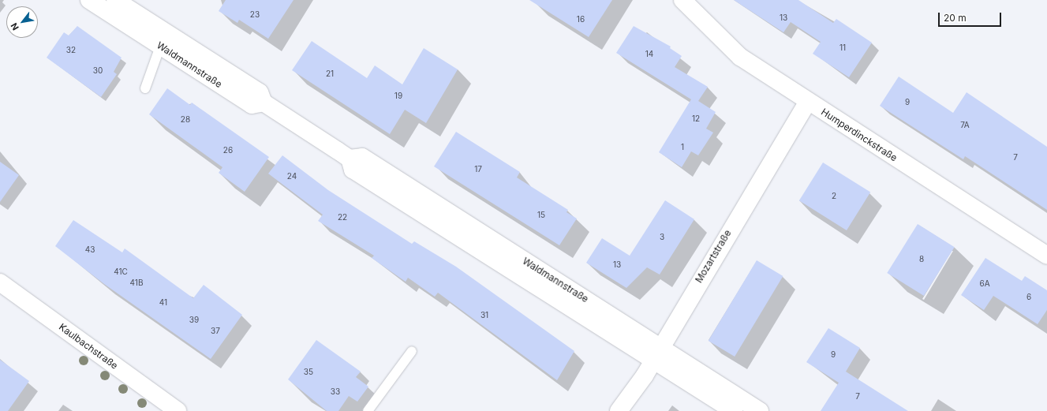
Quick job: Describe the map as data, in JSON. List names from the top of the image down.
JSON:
{
  "streets": {
    "street": [
      "Waldmannstraße",
      "Humperdinckstraße",
      "Mozartstraße",
      "Kaulbachstraße"
    ]
  },
  "crossings": [
    ["Waldmannstraße", "Mozartstraße"],
    ["Humperdinckstraße", "Mozartstraße"]
  ],
  "house_numbers": [
    "23",
    "13",
    "16",
    "11",
    "32",
    "14",
    "30",
    "21",
    "19",
    "9",
    "12",
    "28",
    "7A",
    "1",
    "26",
    "7",
    "17",
    "24",
    "2",
    "15",
    "22",
    "3",
    "43",
    "8",
    "13",
    "41C",
    "41B",
    "6A",
    "6",
    "41",
    "31",
    "39",
    "37",
    "9",
    "35",
    "33",
    "7"
  ],
  "scale_bar": "20 m",
  "north": "bottom left"
}
